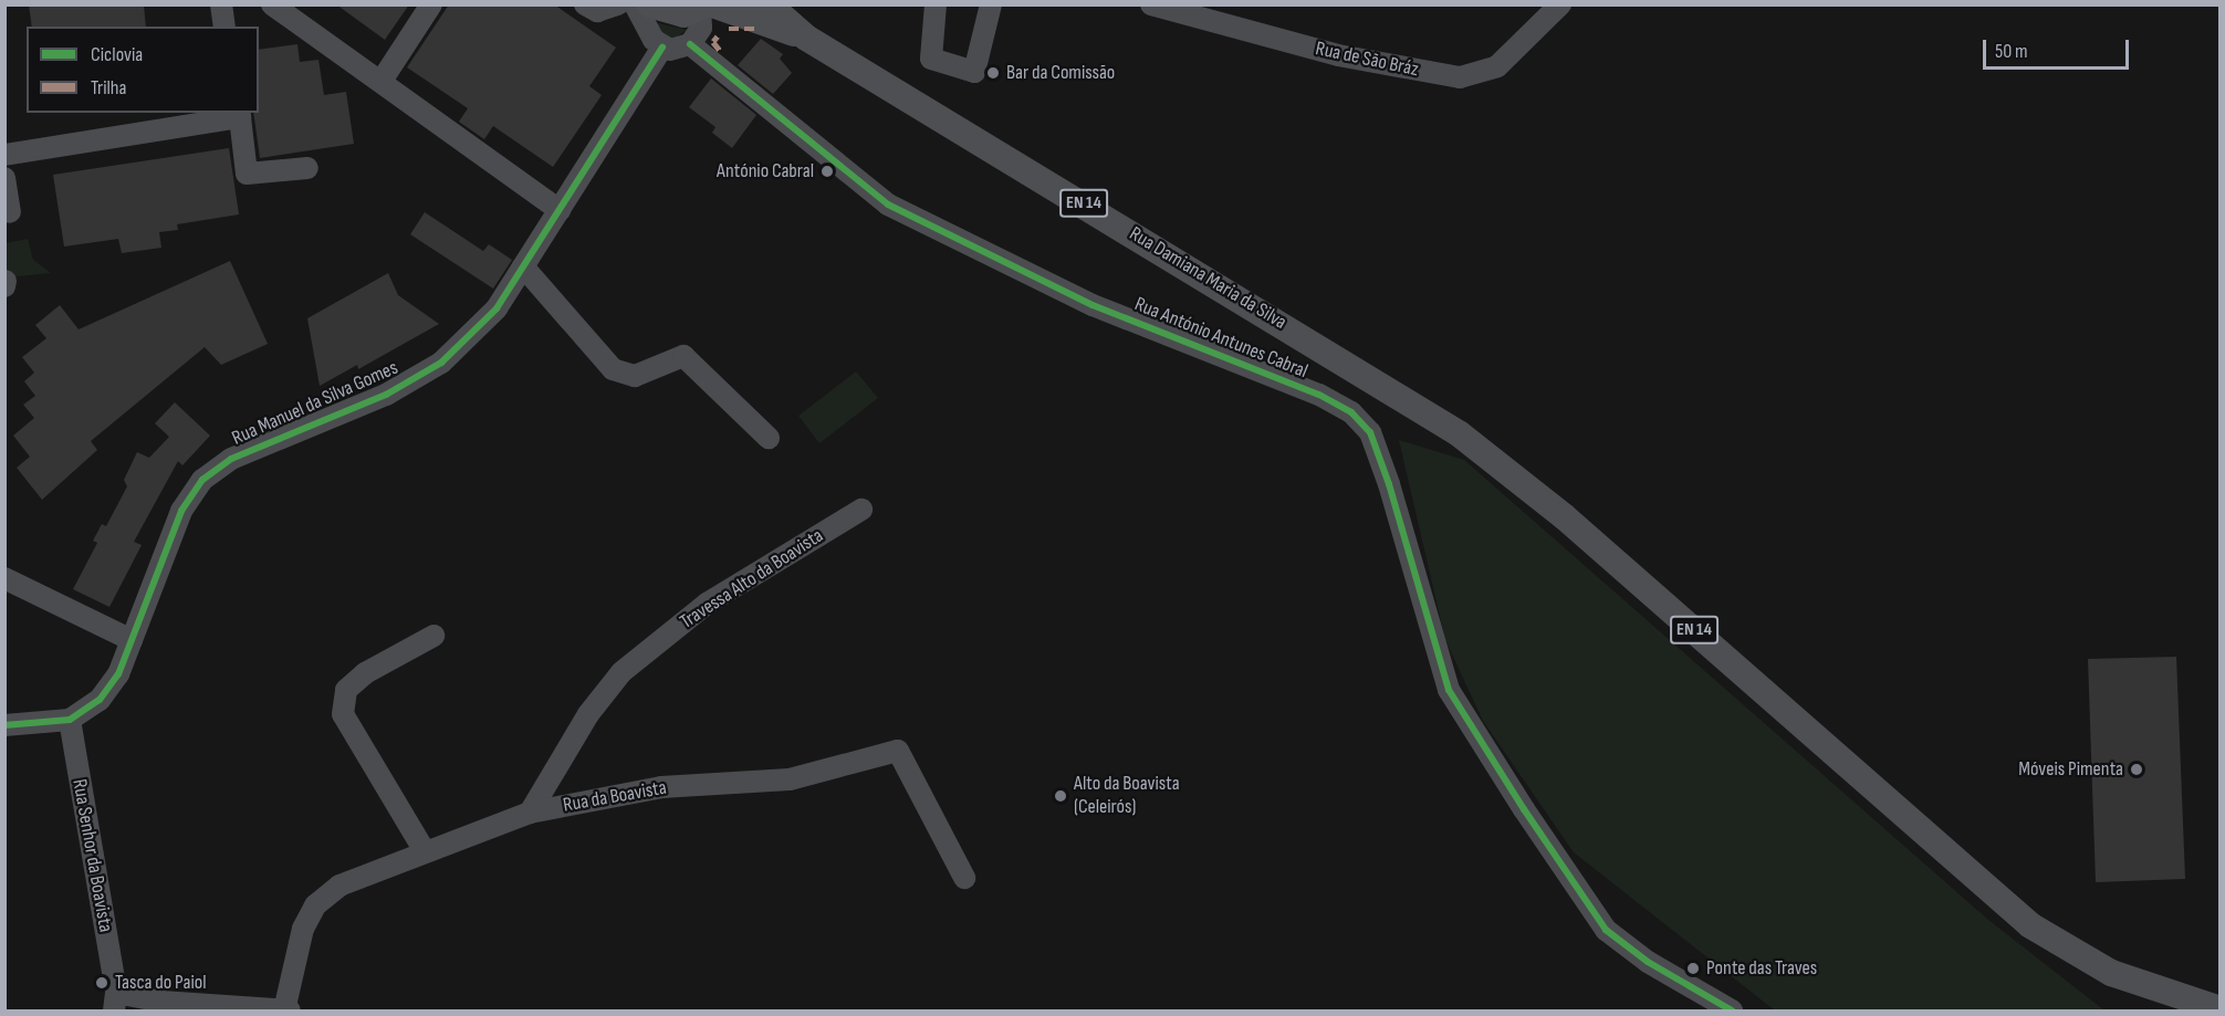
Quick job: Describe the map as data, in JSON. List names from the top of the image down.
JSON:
{
  "streets": {
    "main road": ["EN 14", "Rua Damiana Maria da Silva"],
    "street": [
      "Rua de São Bráz",
      "Rua António Antunes Cabral",
      "Rua Manuel da Silva Gomes",
      "Travessa Alto da Boavista",
      "Rua da Boavista",
      "Rua Senhor da Boavista"
    ]
  },
  "crossings": [
    ["Rua Damiana Maria da Silva", "Rua António Antunes Cabral"],
    ["Rua Manuel da Silva Gomes", "Rua Senhor da Boavista"],
    ["Travessa Alto da Boavista", "Rua da Boavista"]
  ],
  "places": [
    "Bar da Comissão",
    "António Cabral",
    "Móveis Pimenta",
    "Alto da Boavista (Celeirós)",
    "Ponte das Traves",
    "Tasca do Paiol"
  ],
  "legend": ["Ciclovia", "Trilha"],
  "scale_bar": "50 m"
}
